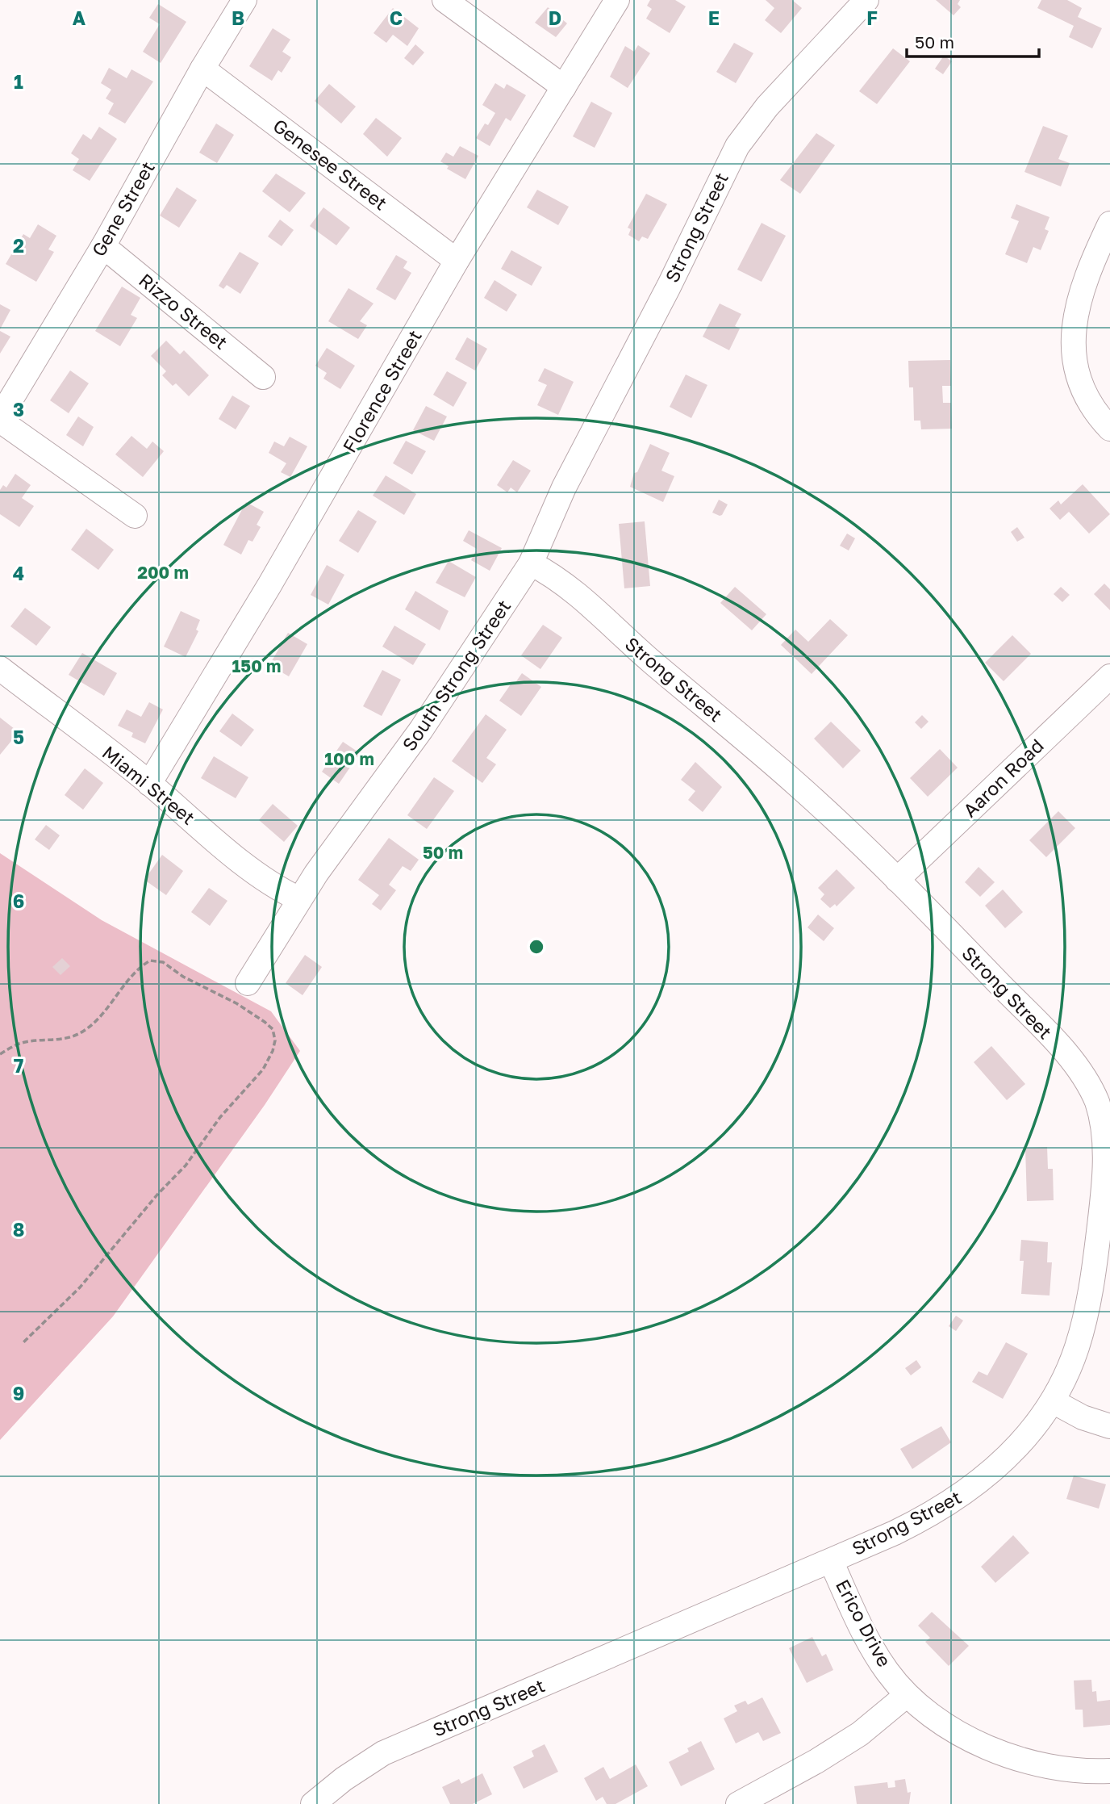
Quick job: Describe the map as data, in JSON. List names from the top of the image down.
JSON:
{
  "streets": {
    "street": [
      "Genesee Street",
      "Gene Street",
      "Strong Street",
      "Rizzo Street",
      "Florence Street",
      "South Strong Street",
      "Aaron Road",
      "Miami Street",
      "Erico Drive"
    ]
  },
  "crossings": [
    ["Genesee Street", "Gene Street"],
    ["Genesee Street", "Florence Street"],
    ["Gene Street", "Rizzo Street"],
    ["Strong Street", "South Strong Street"],
    ["Strong Street", "Aaron Road"],
    ["Strong Street", "Erico Drive"],
    ["Florence Street", "Miami Street"],
    ["South Strong Street", "Miami Street"]
  ],
  "scale_bar": "50 m",
  "grid": {
    "columns": [
      "A",
      "B",
      "C",
      "D",
      "E",
      "F"
    ],
    "rows": [
      "1",
      "2",
      "3",
      "4",
      "5",
      "6",
      "7",
      "8",
      "9"
    ]
  },
  "rings": [
    "200 m",
    "150 m",
    "100 m",
    "50 m"
  ]
}
